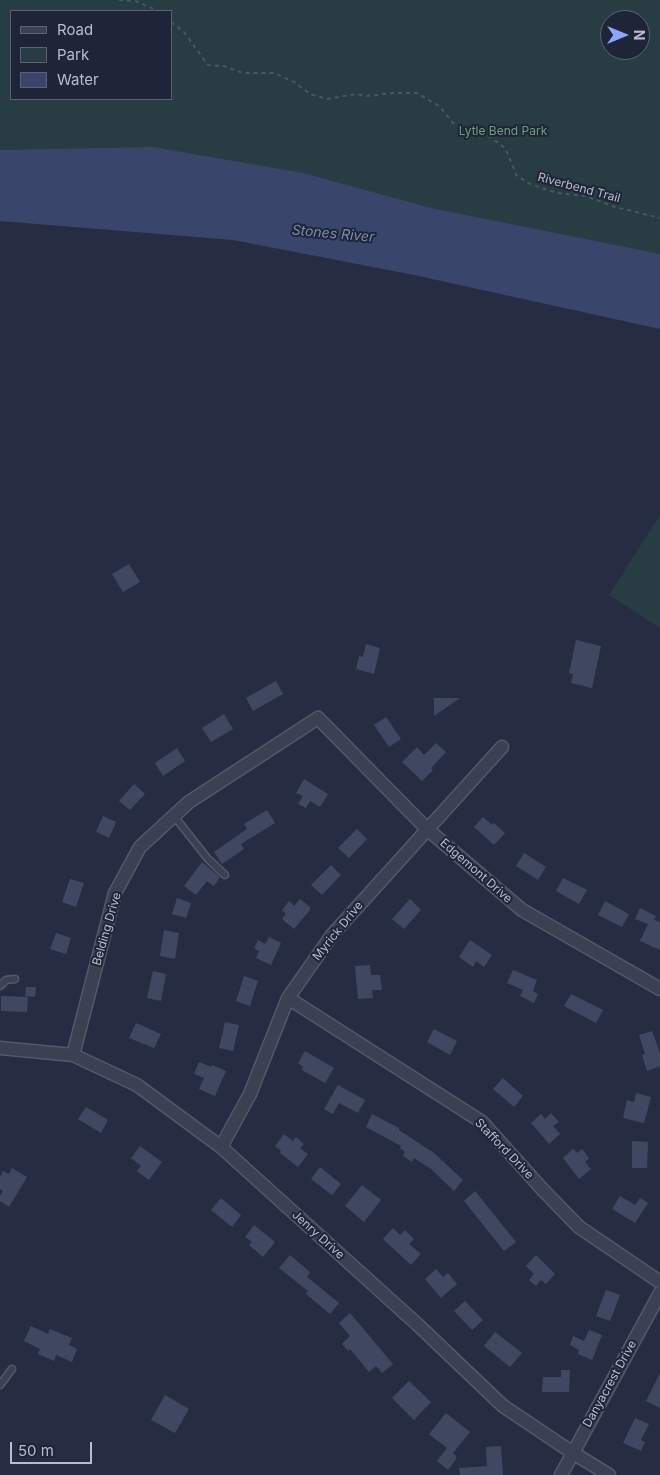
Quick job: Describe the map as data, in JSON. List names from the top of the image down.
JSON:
{
  "streets": {
    "street": [
      "Edgemont Drive",
      "Belding Drive",
      "Myrick Drive",
      "Stafford Drive",
      "Jenry Drive",
      "Danyacrest Drive"
    ],
    "path": ["Riverbend Trail"]
  },
  "crossings": [
    ["Edgemont Drive", "Belding Drive"],
    ["Edgemont Drive", "Myrick Drive"],
    ["Belding Drive", "Jenry Drive"],
    ["Myrick Drive", "Stafford Drive"],
    ["Myrick Drive", "Jenry Drive"],
    ["Jenry Drive", "Danyacrest Drive"]
  ],
  "water": ["Stones River"],
  "parks": ["Lytle Bend Park"],
  "legend": ["Road", "Park", "Water"],
  "scale_bar": "50 m",
  "north": "right"
}
